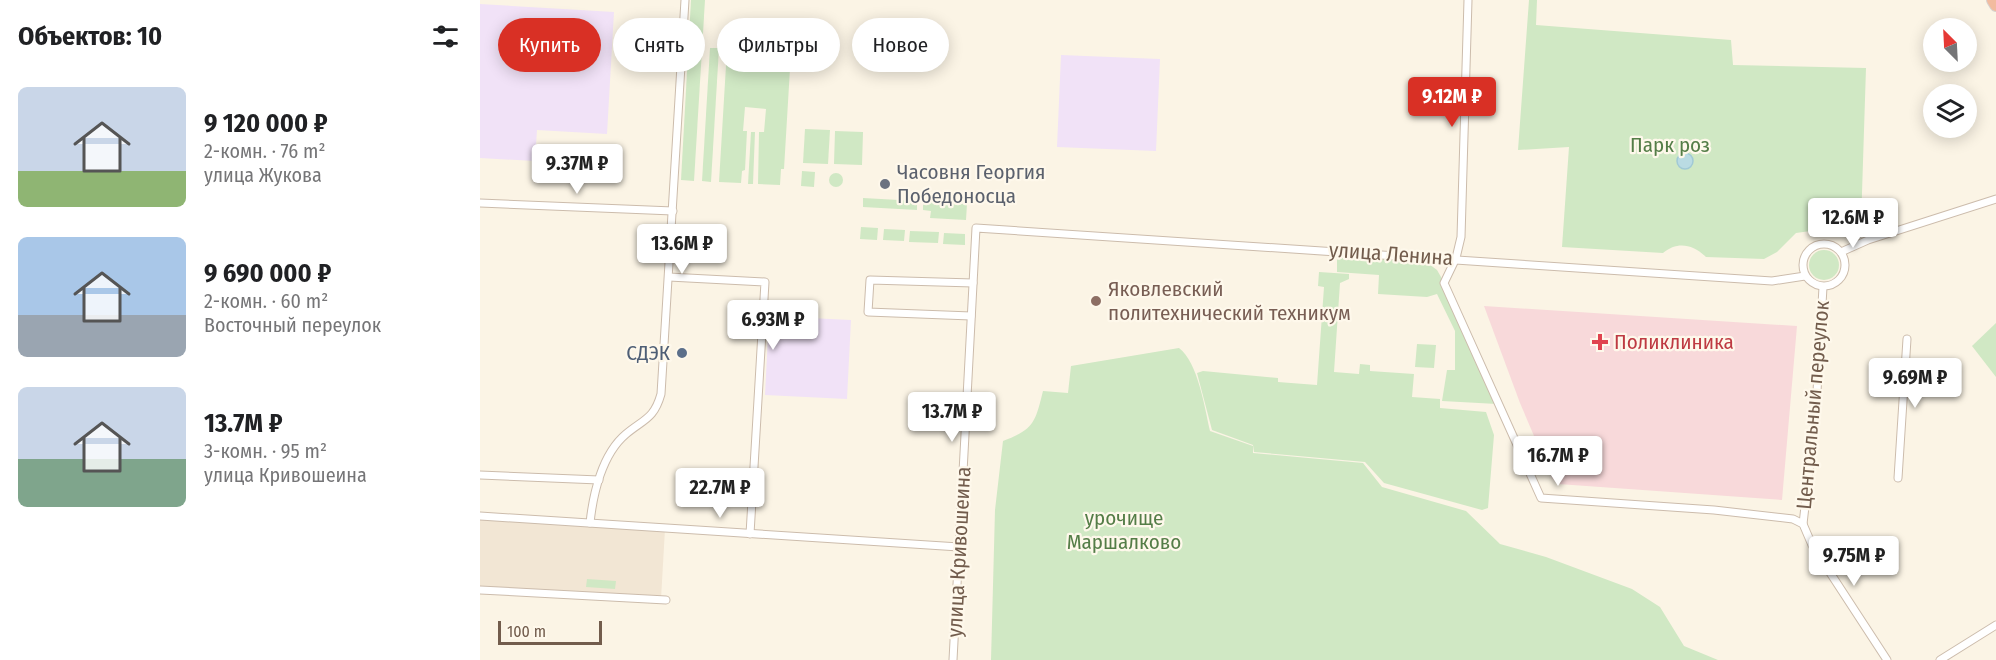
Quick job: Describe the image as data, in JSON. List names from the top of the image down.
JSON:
{
  "streets": {
    "street": ["улица Ленина", "Центральный переулок", "улица Кривошеина"]
  },
  "crossings": [
    ["улица Ленина", "Центральный переулок"],
    ["улица Ленина", "улица Кривошеина"]
  ],
  "parks": ["Парк роз", "урочище Маршалково"],
  "places": {
    "other": ["Часовня Георгия Победоносца", "Яковлевский политехнический техникум", "СДЭК"],
    "health": ["Поликлиника"]
  },
  "scale_bar": "100 m",
  "north": "top left",
  "page": {
    "heading": "Объектов: 10",
    "chip": [
      "Купить",
      "Снять",
      "Фильтры",
      "Новое"
    ],
    "list": [
      {
        "name": "9 120 000 ₽",
        "note": "2-комн. · 76 m² · улица Жукова"
      },
      {
        "name": "9 690 000 ₽",
        "note": "2-комн. · 60 m² · Восточный переулок"
      },
      {
        "name": "13.7M ₽",
        "note": "3-комн. · 95 m² · улица Кривошеина"
      }
    ],
    "price": [
      "9.12M ₽",
      "9.37M ₽",
      "12.6M ₽",
      "13.6M ₽",
      "6.93M ₽",
      "9.69M ₽",
      "13.7M ₽",
      "16.7M ₽",
      "22.7M ₽",
      "9.75M ₽"
    ],
    "scale": "100 m"
  }
}
